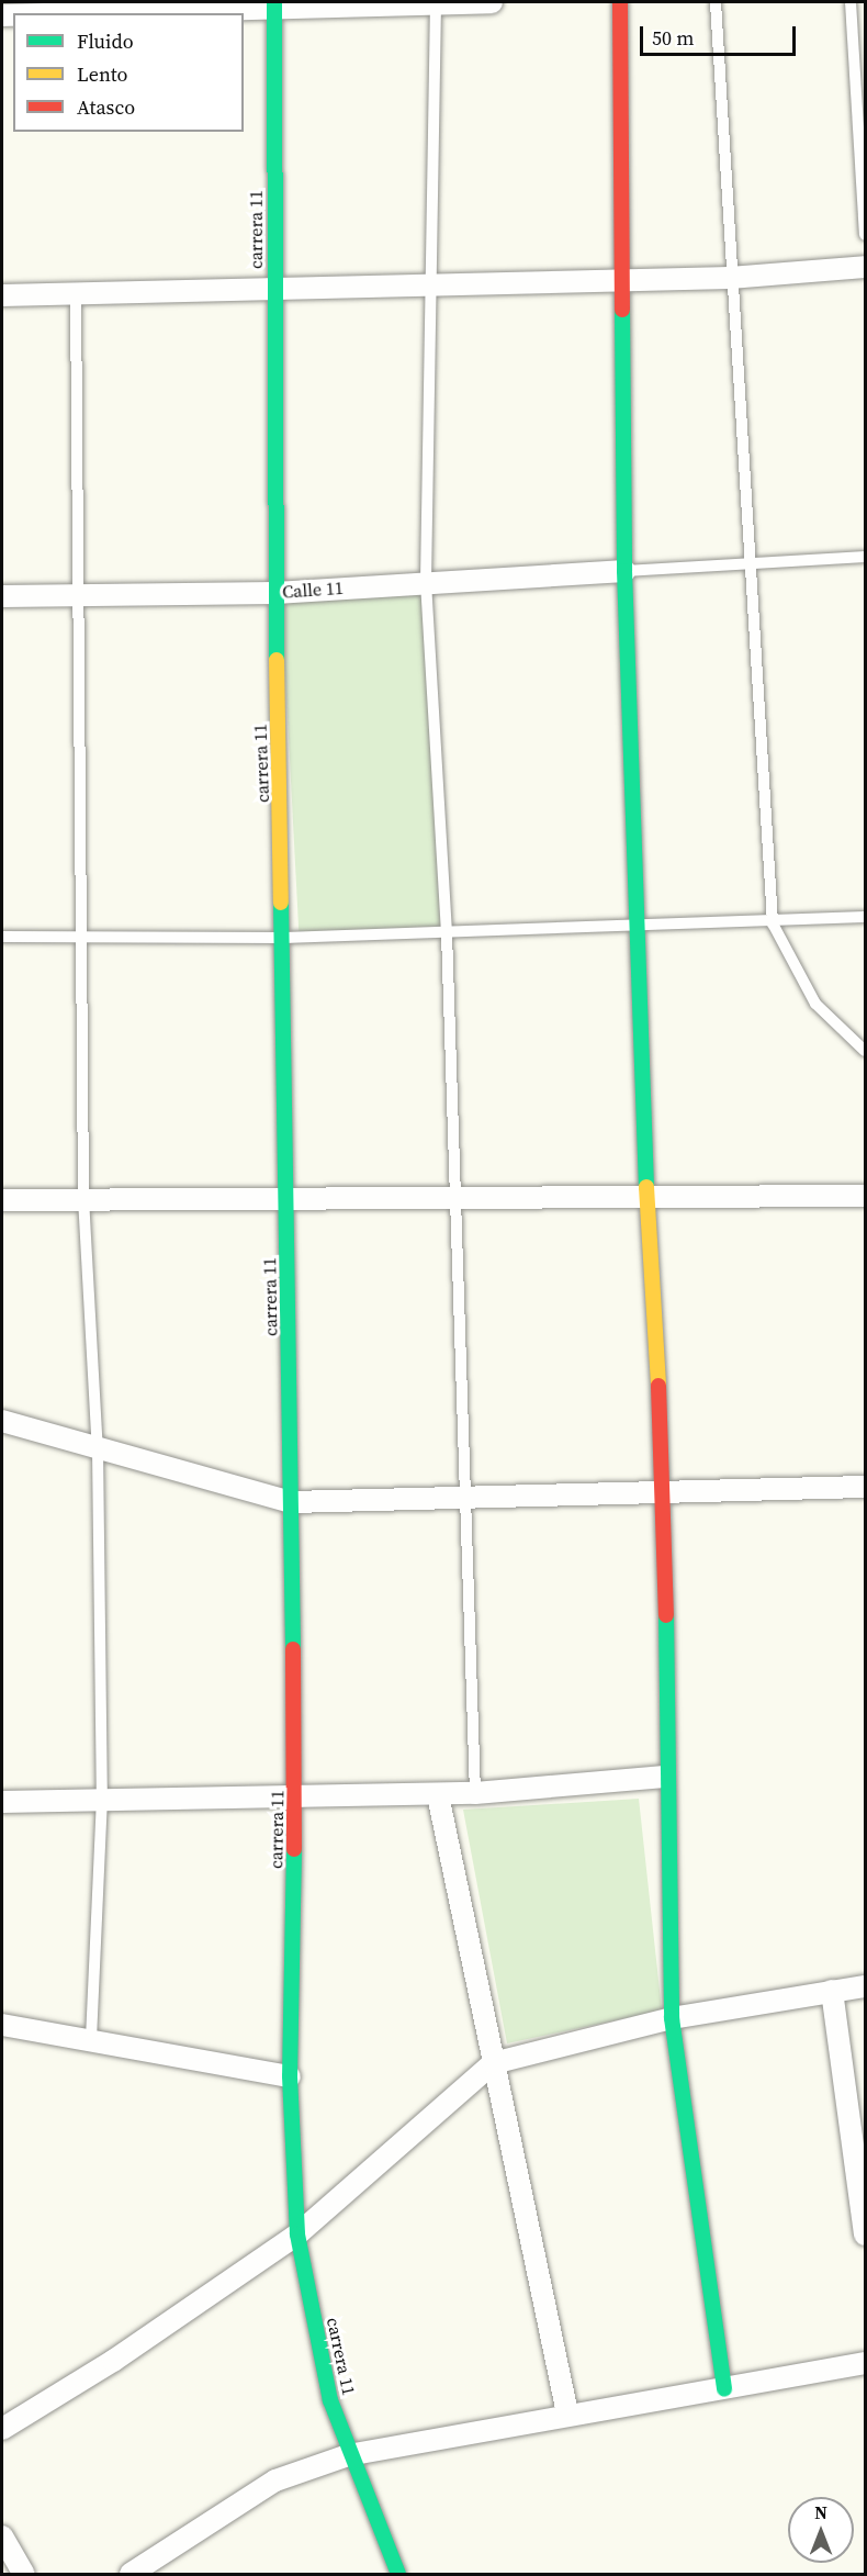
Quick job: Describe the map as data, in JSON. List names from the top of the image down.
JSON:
{
  "streets": {
    "street": ["carrera 11", "Calle 11"]
  },
  "crossings": [
    ["carrera 11", "Calle 11"]
  ],
  "legend": ["Fluido", "Lento", "Atasco"],
  "scale_bar": "50 m",
  "north": "top"
}
